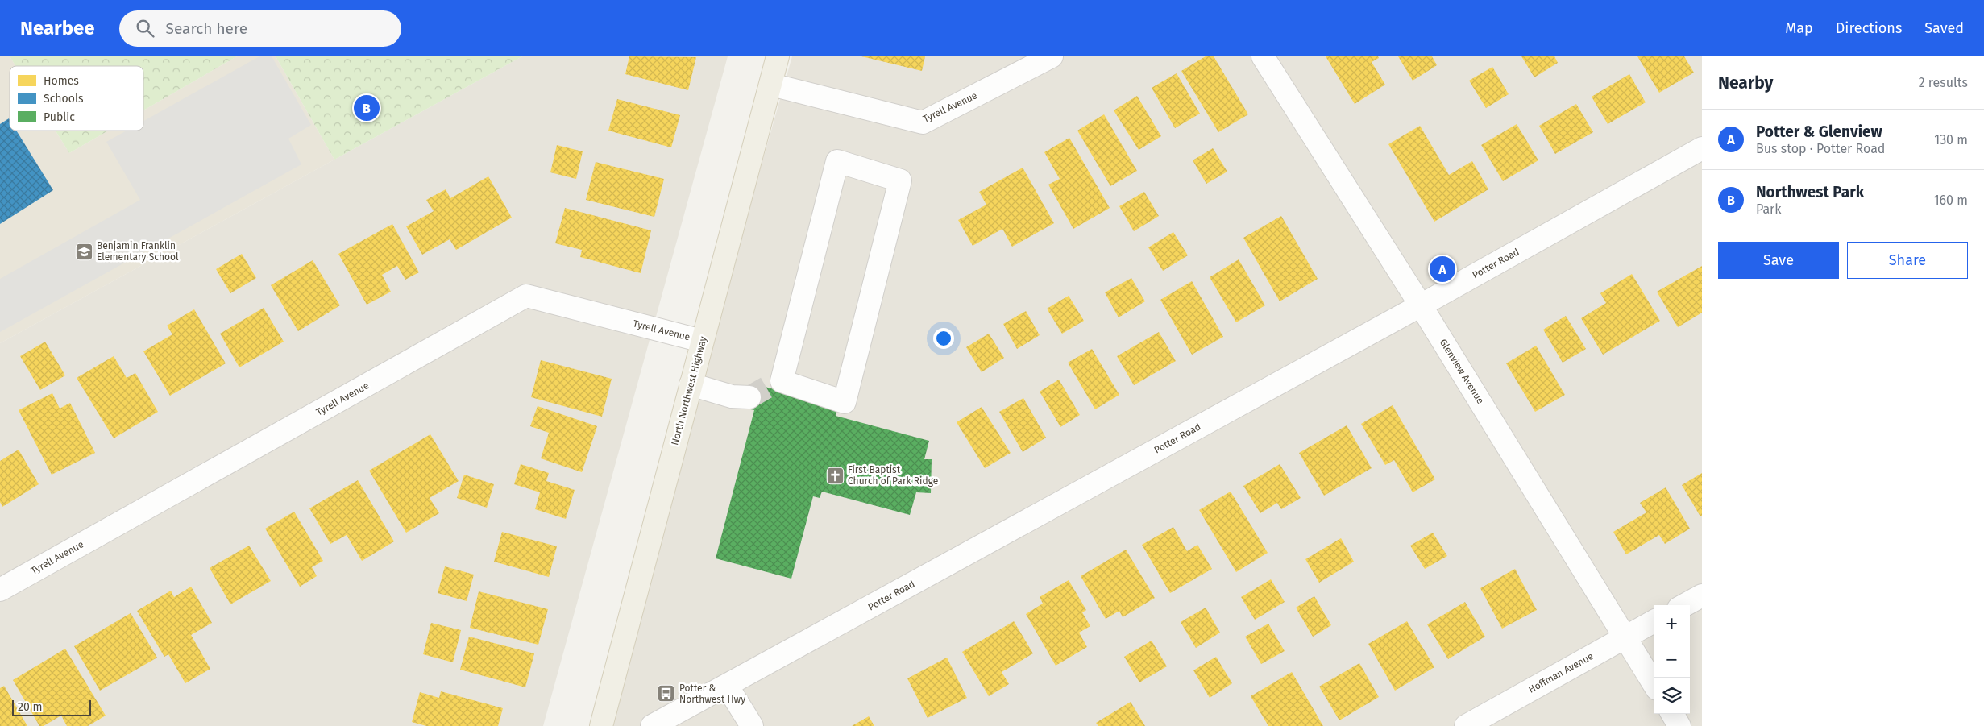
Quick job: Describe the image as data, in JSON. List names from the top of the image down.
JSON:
{
  "streets": {
    "main road": ["North Northwest Highway"],
    "street": [
      "Tyrell Avenue",
      "Potter Road",
      "Glenview Avenue",
      "Hoffman Avenue"
    ]
  },
  "crossings": [
    ["Tyrell Avenue", "North Northwest Highway"],
    ["Potter Road", "Glenview Avenue"],
    ["Glenview Avenue", "Hoffman Avenue"]
  ],
  "places": {
    "school or university": ["Benjamin Franklin Elementary School"],
    "church": ["First Baptist Church of Park Ridge"],
    "bus stop": ["Potter & Northwest Hwy"]
  },
  "legend": ["Homes", "Schools", "Public"],
  "scale_bar": "20 m",
  "page": {
    "header": "Nearbee",
    "search": "Search here",
    "nav": ["Map", "Directions", "Saved"],
    "heading": ["Nearby", "2 results"],
    "pins": ["B", "A"],
    "list": [
      {
        "mark": "A",
        "name": "Potter & Glenview",
        "note": "Bus stop · Potter Road",
        "value": "130 m"
      },
      {
        "mark": "B",
        "name": "Northwest Park",
        "note": "Park",
        "value": "160 m"
      }
    ],
    "buttons": ["Save", "Share"],
    "map_buttons": ["+", "−"],
    "scale": "20 m"
  }
}
